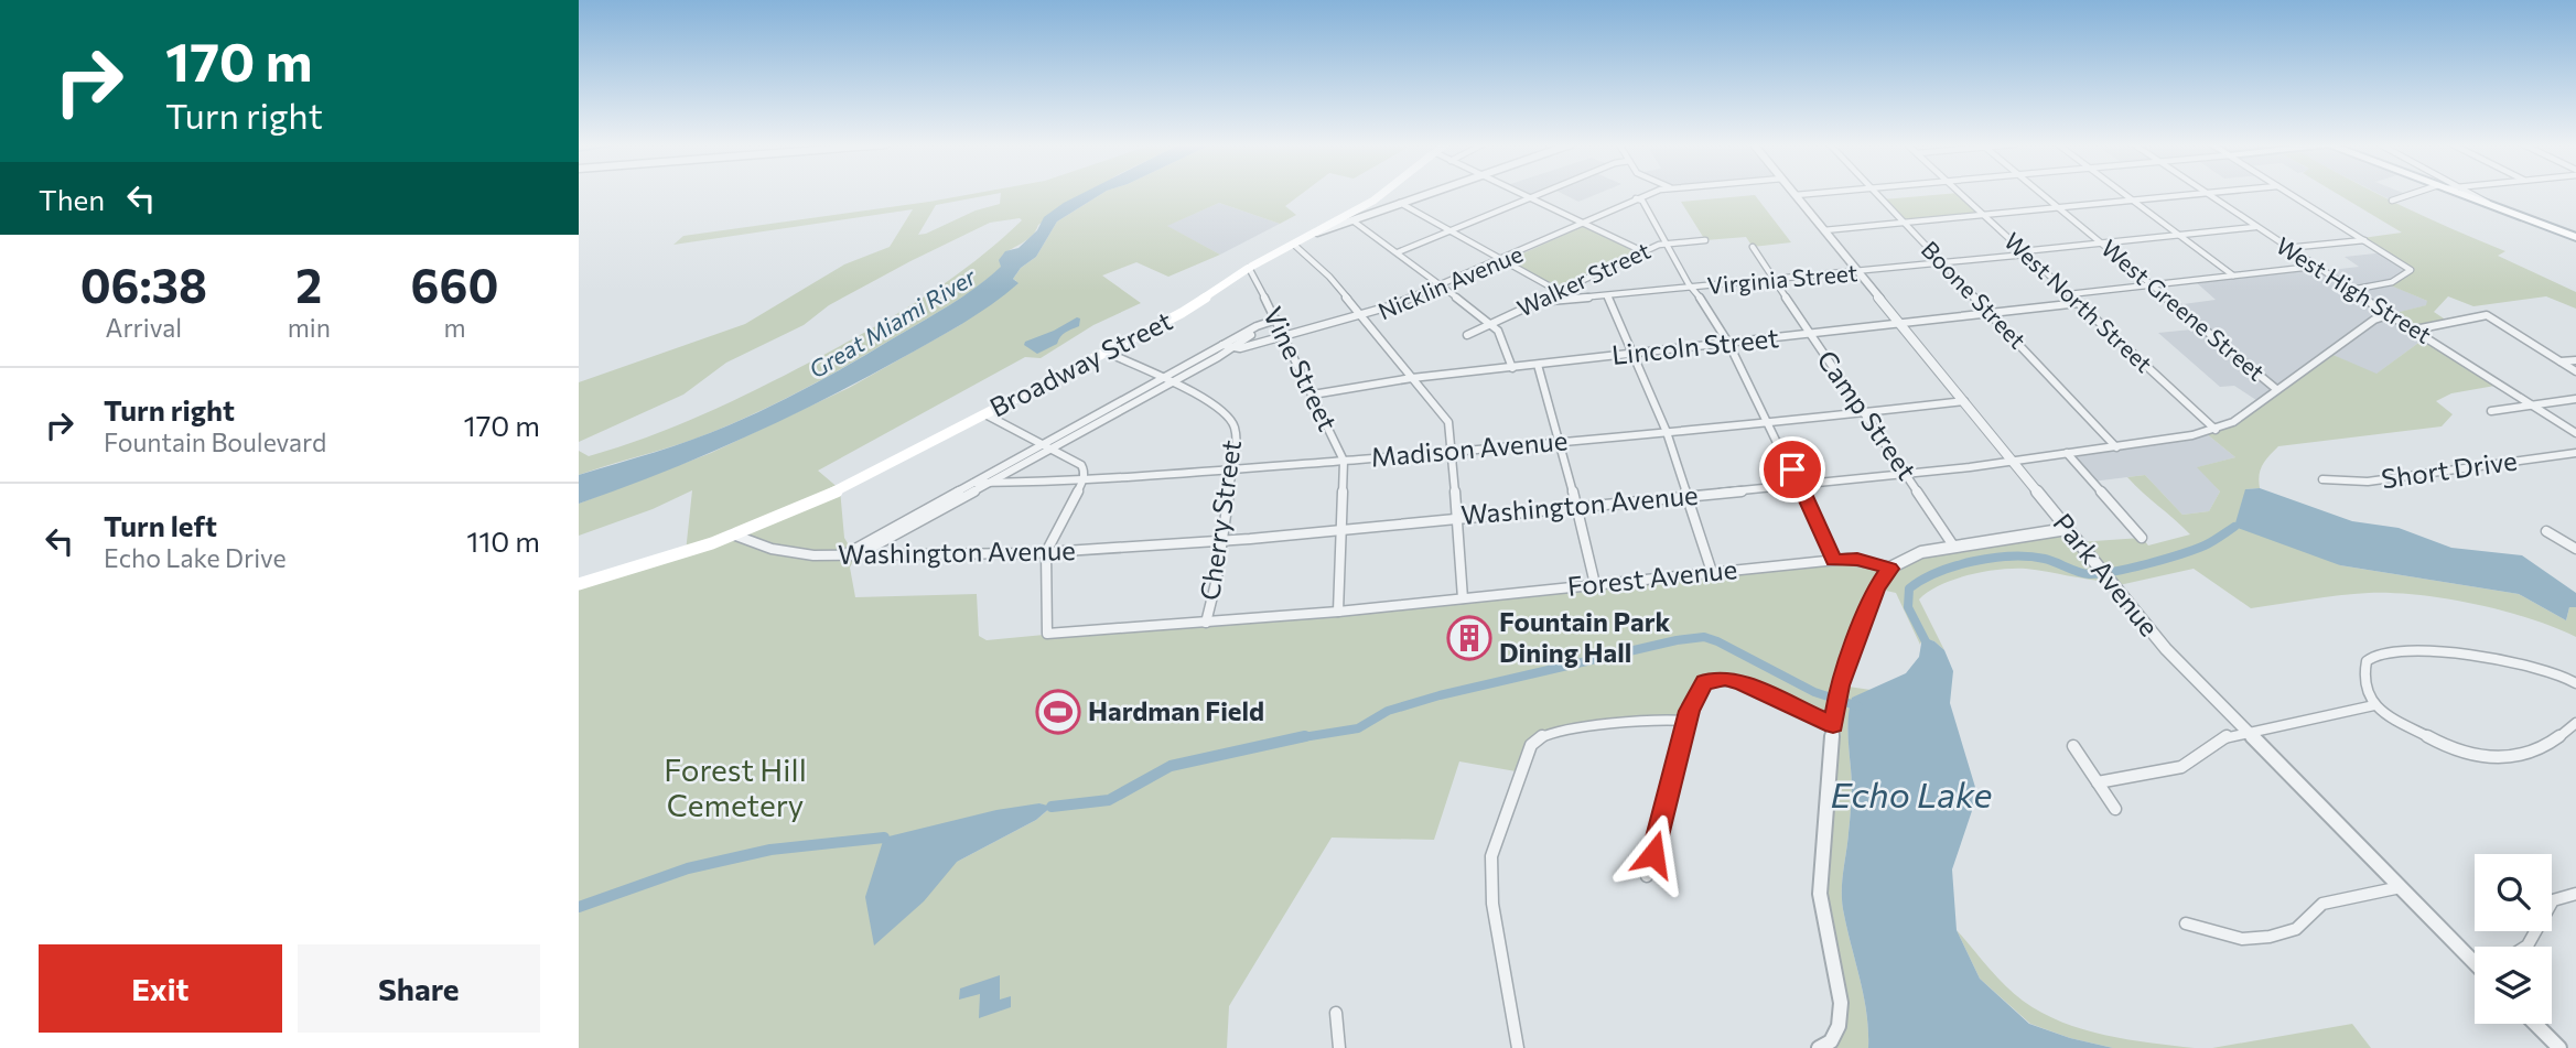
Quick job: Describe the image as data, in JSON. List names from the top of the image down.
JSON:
{
  "streets": {
    "main road": ["Broadway Street"],
    "street": [
      "Walker Street",
      "Virginia Street",
      "Nicklin Avenue",
      "West High Street",
      "Boone Street",
      "West North Street",
      "West Greene Street",
      "Lincoln Street",
      "Vine Street",
      "Camp Street",
      "Madison Avenue",
      "Short Drive",
      "Washington Avenue",
      "Cherry Street",
      "Park Avenue",
      "Forest Avenue"
    ]
  },
  "crossings": [
    ["Walker Street", "Virginia Street"],
    ["Virginia Street", "West High Street"],
    ["Virginia Street", "Boone Street"],
    ["Virginia Street", "West North Street"],
    ["Virginia Street", "West Greene Street"],
    ["Virginia Street", "Camp Street"],
    ["Virginia Street", "Park Avenue"],
    ["Nicklin Avenue", "Vine Street"],
    ["Nicklin Avenue", "Madison Avenue"],
    ["Nicklin Avenue", "Washington Avenue"],
    ["Nicklin Avenue", "Cherry Street"],
    ["West High Street", "Washington Avenue"],
    ["Boone Street", "Lincoln Street"],
    ["Boone Street", "Washington Avenue"],
    ["West North Street", "Lincoln Street"],
    ["West North Street", "Washington Avenue"],
    ["West Greene Street", "Washington Avenue"],
    ["Lincoln Street", "Vine Street"],
    ["Lincoln Street", "Camp Street"],
    ["Lincoln Street", "Park Avenue"],
    ["Broadway Street", "Vine Street"],
    ["Broadway Street", "Washington Avenue"],
    ["Broadway Street", "Cherry Street"],
    ["Vine Street", "Madison Avenue"],
    ["Vine Street", "Washington Avenue"],
    ["Vine Street", "Forest Avenue"],
    ["Camp Street", "Madison Avenue"],
    ["Camp Street", "Washington Avenue"],
    ["Madison Avenue", "Cherry Street"],
    ["Madison Avenue", "Park Avenue"],
    ["Washington Avenue", "Cherry Street"],
    ["Washington Avenue", "Park Avenue"],
    ["Washington Avenue", "Forest Avenue"],
    ["Cherry Street", "Forest Avenue"]
  ],
  "water": ["Great Miami River", "Echo Lake"],
  "parks": ["Forest Hill Cemetery"],
  "places": {
    "building": ["Fountain Park Dining Hall"],
    "sports": ["Hardman Field"]
  },
  "page": {
    "turn": ["170 m", "Turn right"],
    "then": "Then",
    "eta": [
      "06:38",
      "Arrival",
      "2",
      "min",
      "660",
      "m"
    ],
    "list": [
      {
        "name": "Turn right",
        "note": "Fountain Boulevard",
        "value": "170 m"
      },
      {
        "name": "Turn left",
        "note": "Echo Lake Drive",
        "value": "110 m"
      }
    ],
    "buttons": ["Exit", "Share"]
  }
}
